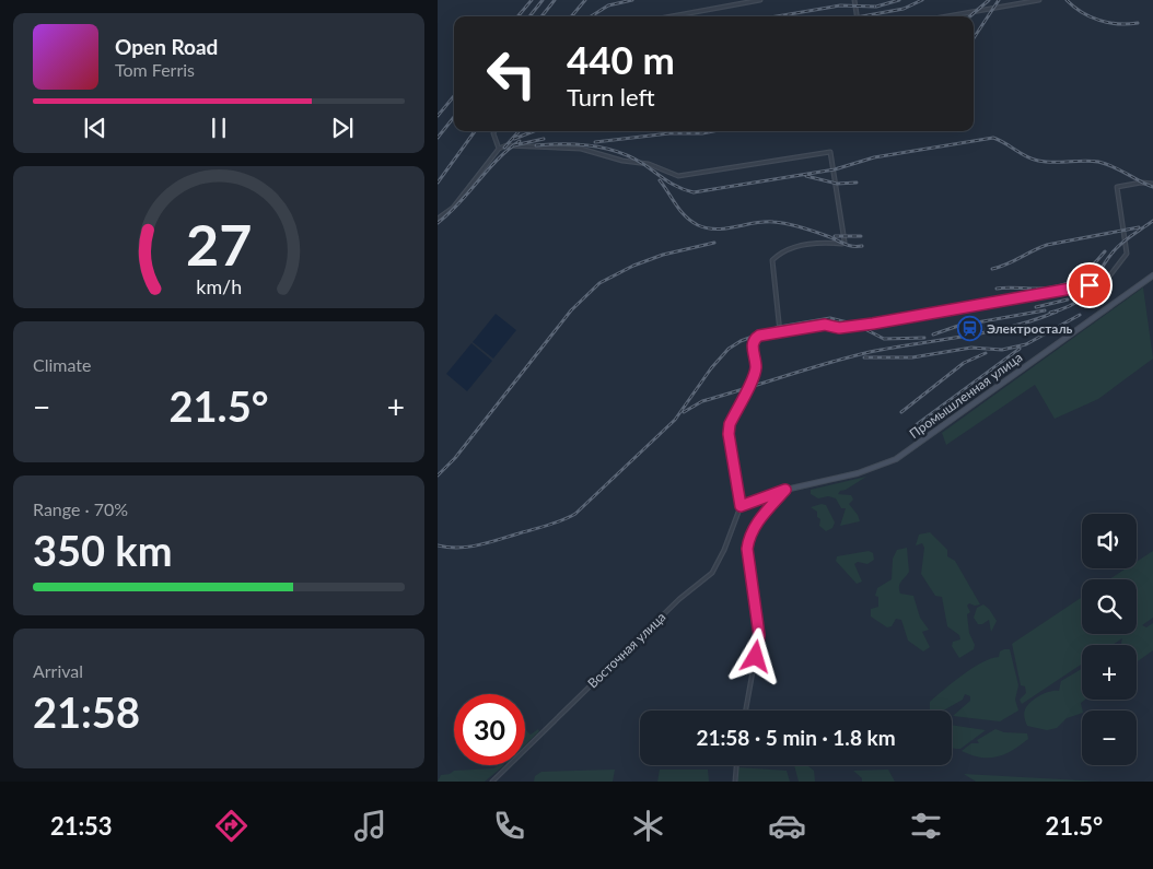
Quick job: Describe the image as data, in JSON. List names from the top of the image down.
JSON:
{
  "streets": {
    "street": ["Промышленная улица", "Восточная улица"]
  },
  "crossings": [
    ["Промышленная улица", "Восточная улица"]
  ],
  "places": {
    "station": ["Электросталь"]
  },
  "page": {
    "turn": ["440 m", "Turn left"],
    "song": ["Open Road", "Tom Ferris"],
    "tile": [
      "Climate",
      ["Range · 70%", "350 km"],
      ["Arrival", "21:58"]
    ],
    "heat": ["−", "21.5°", "+"],
    "map_buttons": ["+", "−"],
    "limit": "30",
    "trip": "21:58 · 5 min · 1.8 km",
    "tabs": ["21:53", "21.5°"],
    "gauge": ["27", "km/h"]
  }
}
